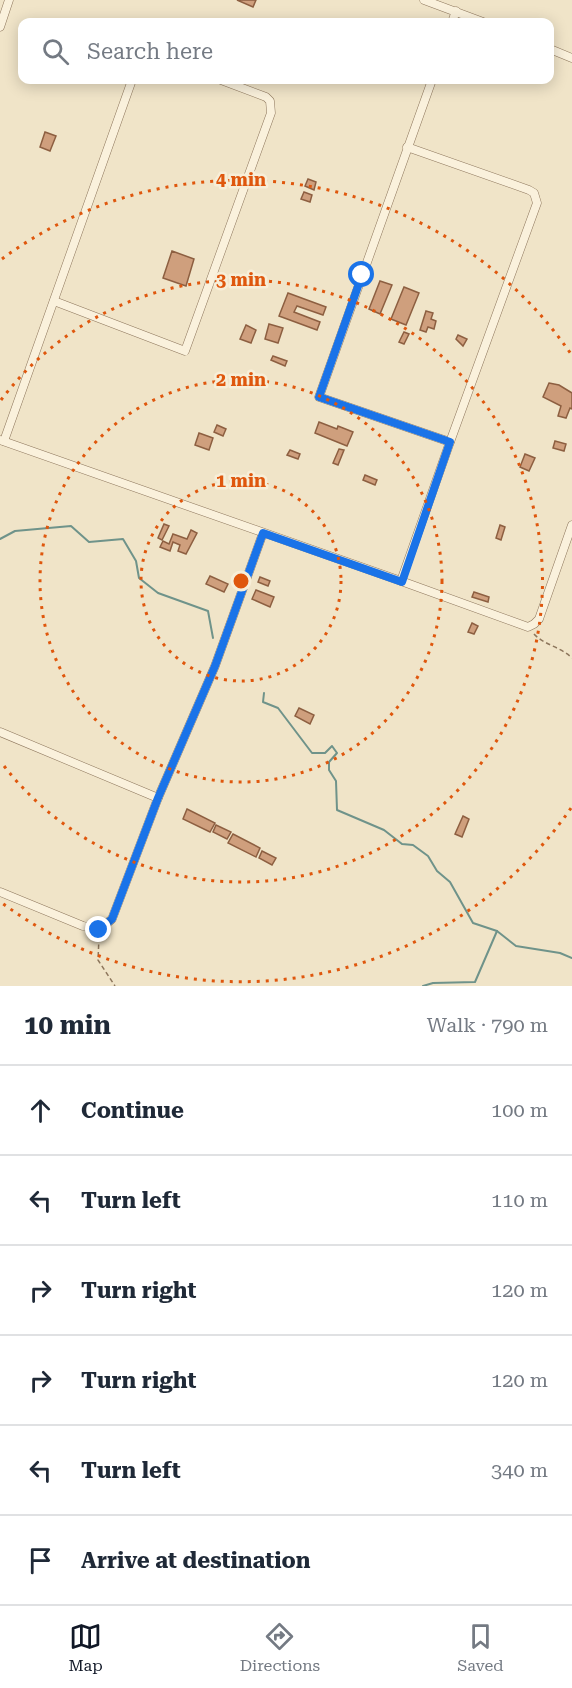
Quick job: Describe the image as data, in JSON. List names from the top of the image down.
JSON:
{
  "page": {
    "search": "Search here",
    "heading": ["10 min", "Walk · 790 m"],
    "list": [
      ["Continue", "100 m"],
      ["Turn left", "110 m"],
      ["Turn right", "120 m"],
      ["Turn right", "120 m"],
      ["Turn left", "340 m"],
      "Arrive at destination"
    ],
    "nav": ["Map", "Directions", "Saved"]
  },
  "rings": [
    "4 min",
    "3 min",
    "2 min",
    "1 min"
  ]
}
